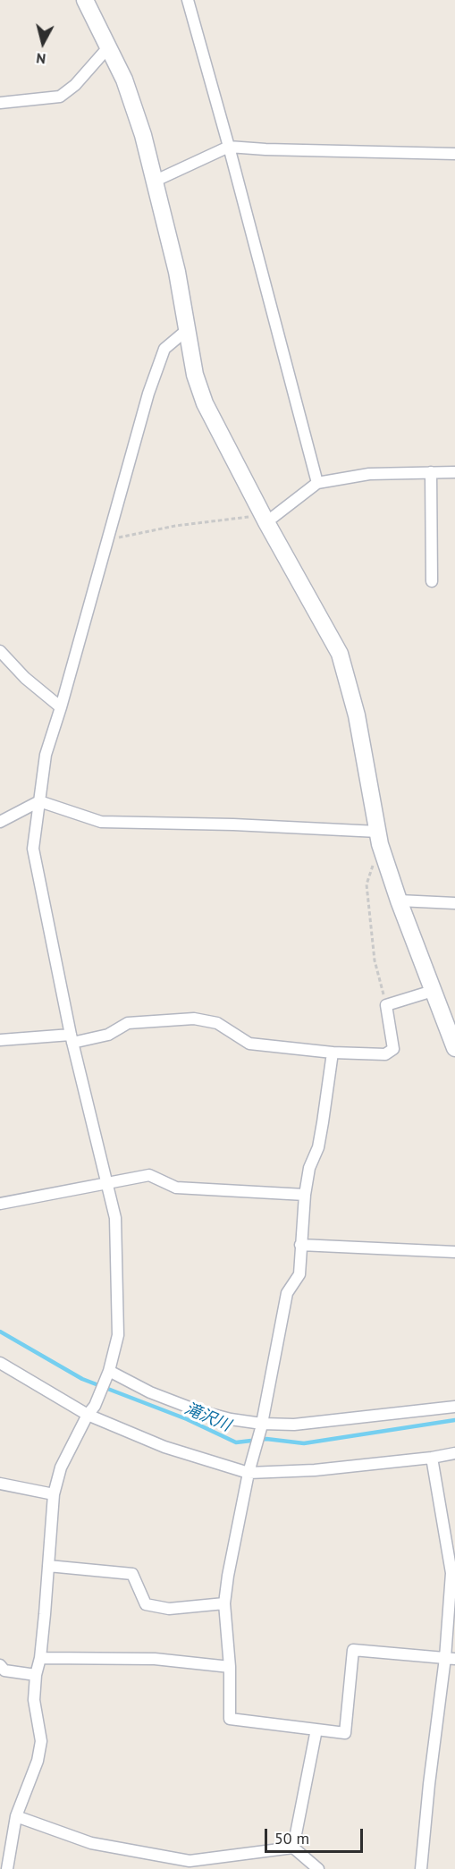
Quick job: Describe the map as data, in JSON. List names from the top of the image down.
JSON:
{
  "water": ["滝沢川"],
  "scale_bar": "50 m",
  "north": "bottom"
}
